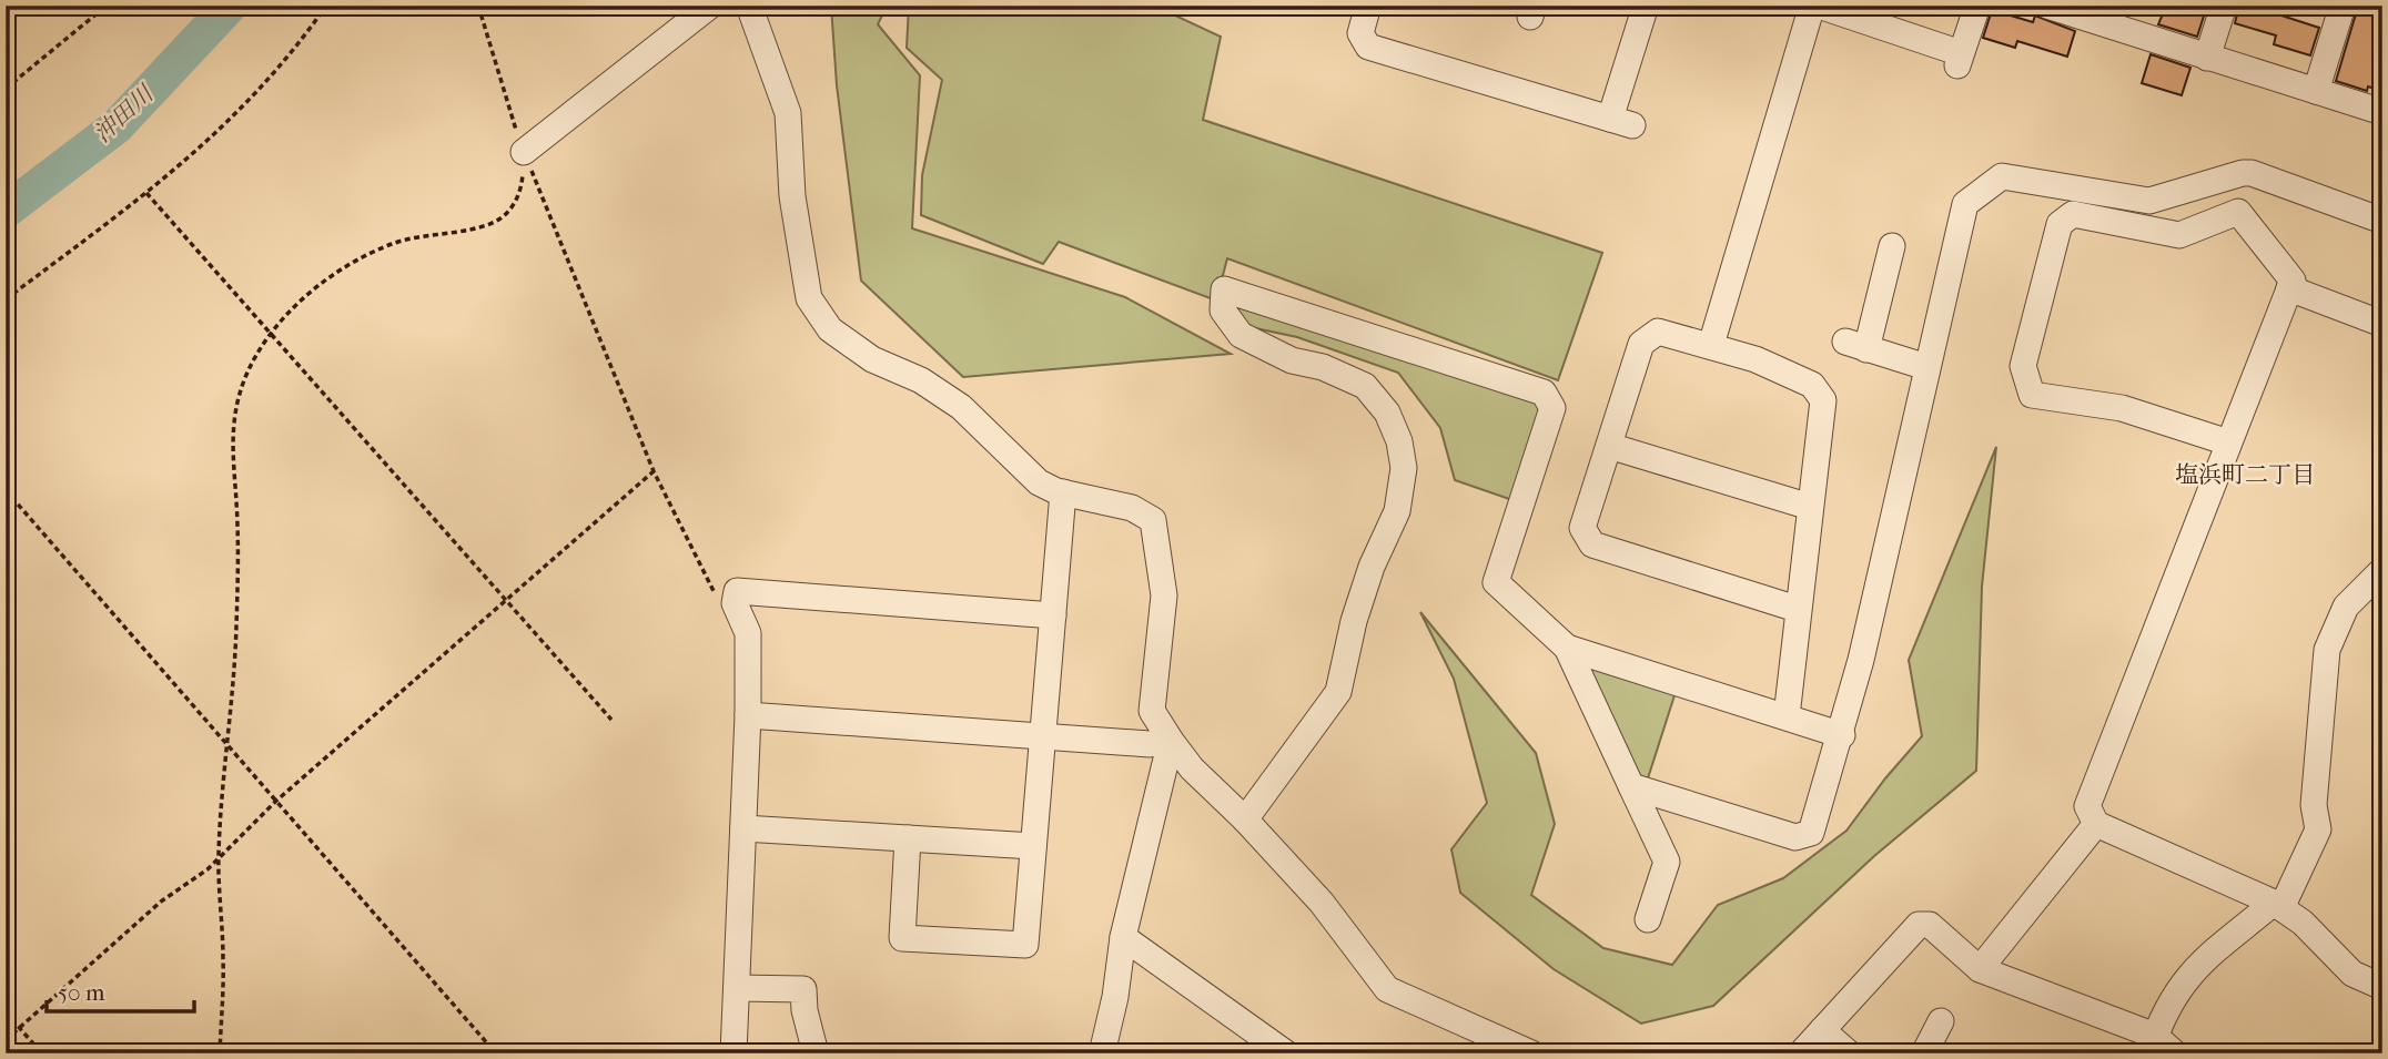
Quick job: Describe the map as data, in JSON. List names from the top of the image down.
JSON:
{
  "districts": ["塩浜町二丁目"],
  "water": ["沖田川"],
  "scale_bar": "50 m"
}
